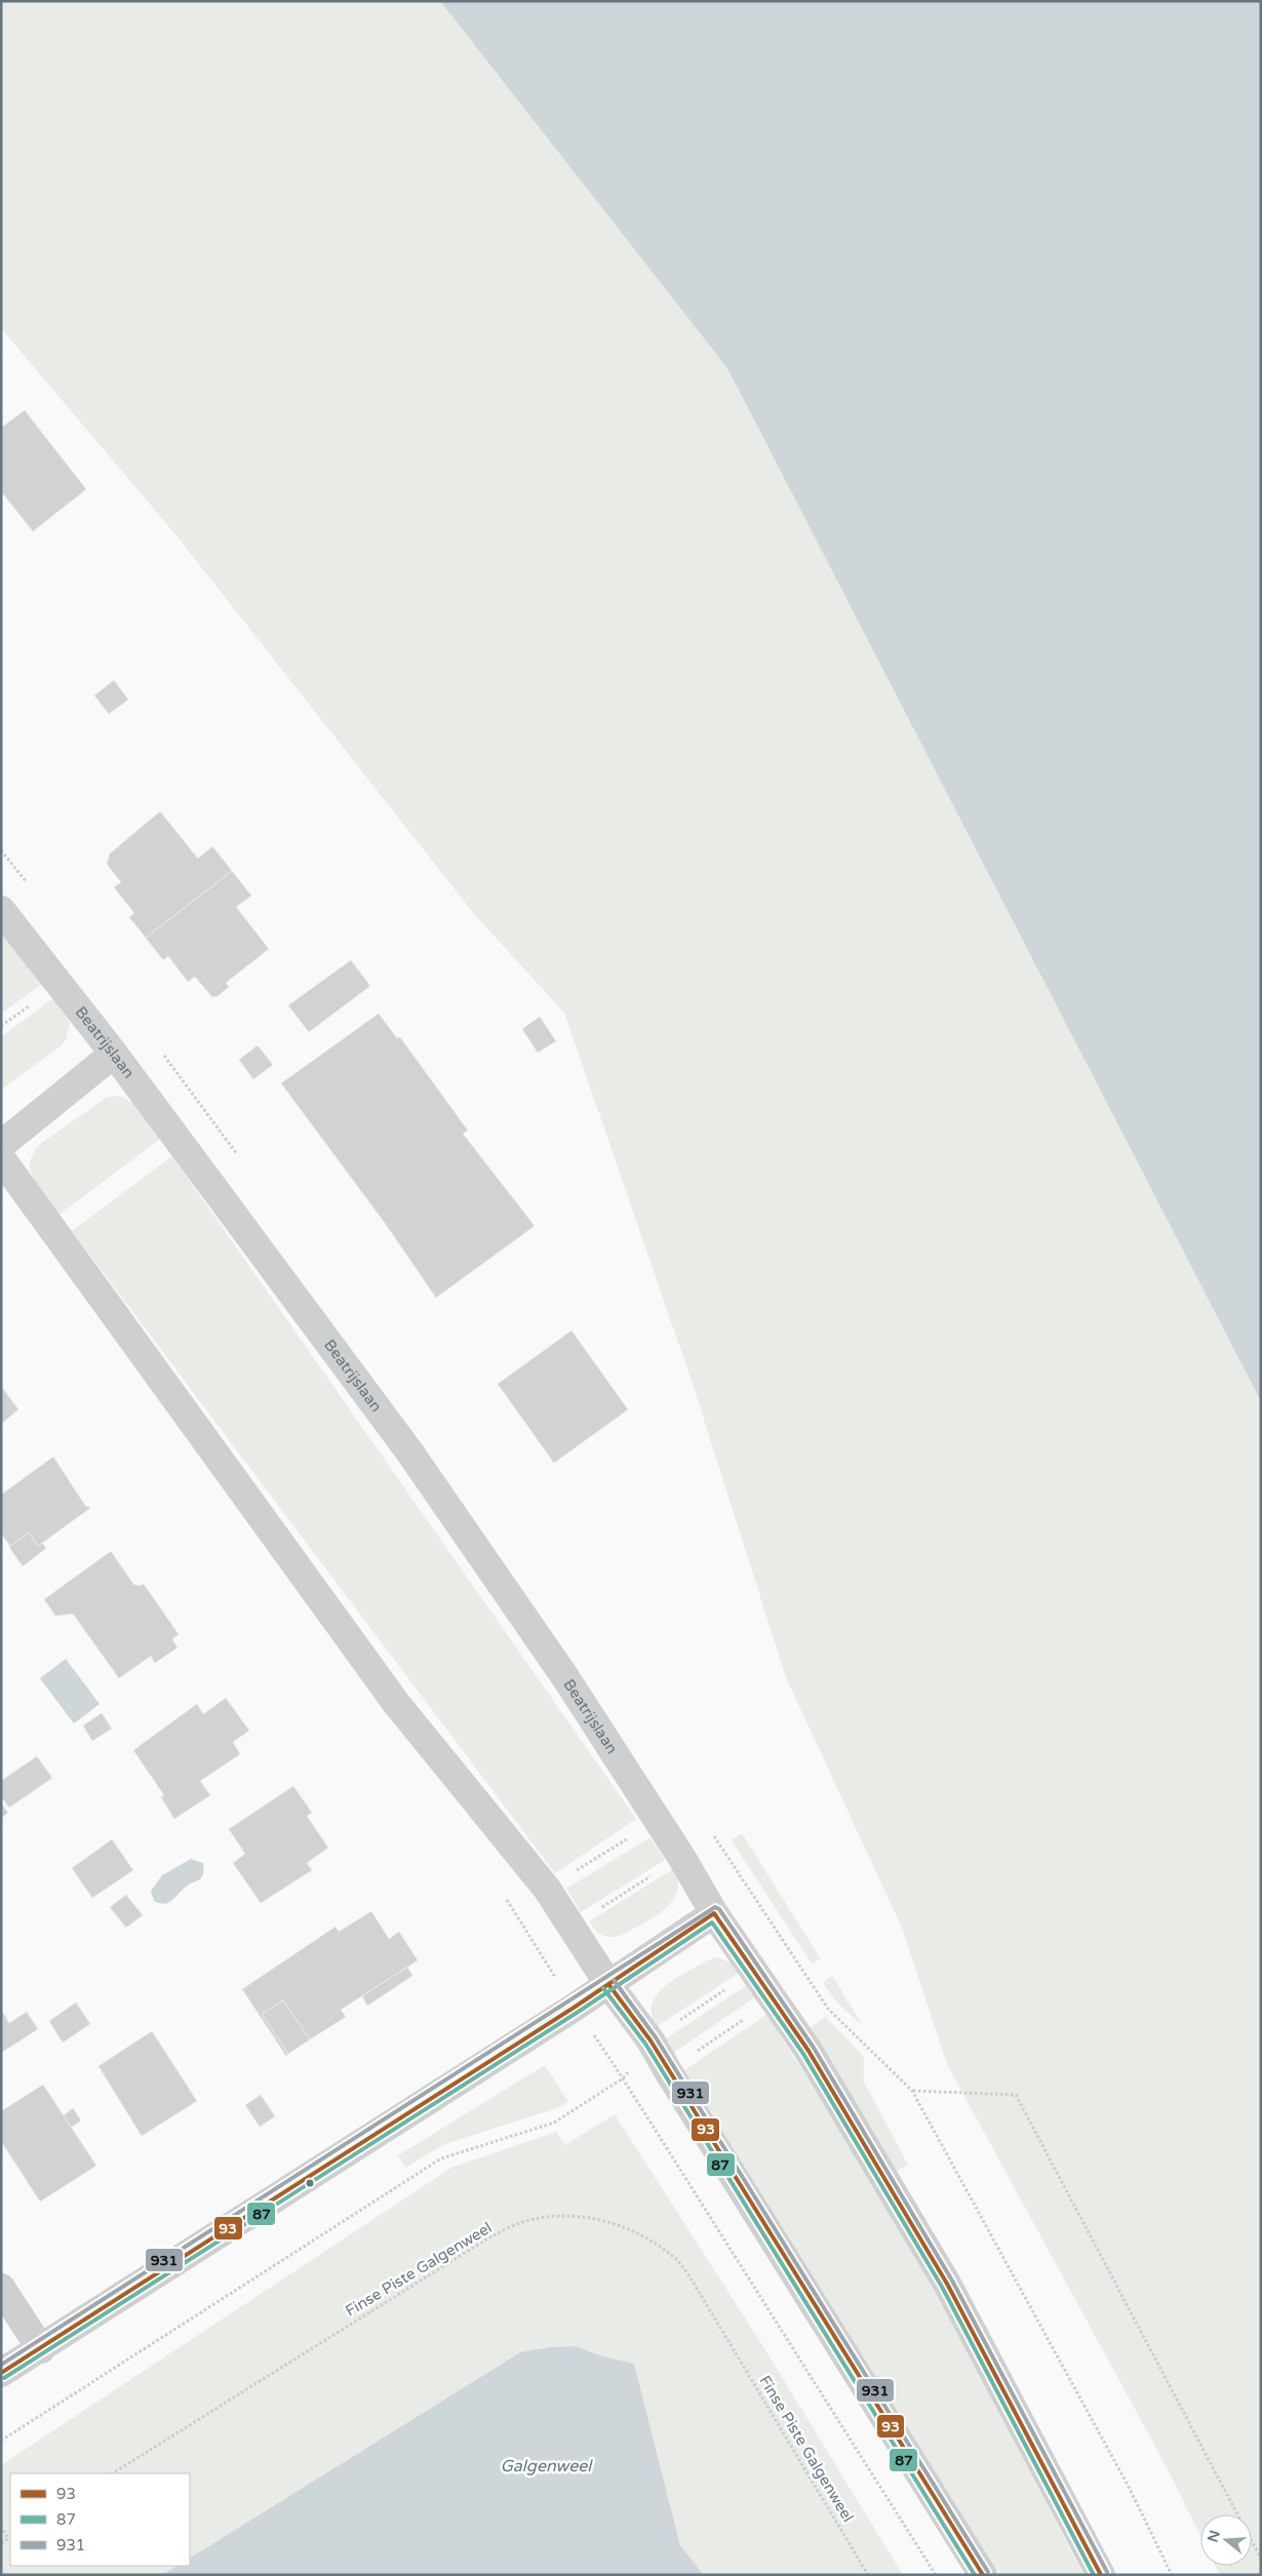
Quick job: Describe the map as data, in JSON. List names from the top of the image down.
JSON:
{
  "streets": {
    "street": ["Beatrijslaan"],
    "path": ["Finse Piste Galgenweel"]
  },
  "water": ["Galgenweel"],
  "lines": ["transit line 931", "transit line 93", "transit line 87"],
  "legend": ["93", "87", "931"],
  "north": "left"
}
